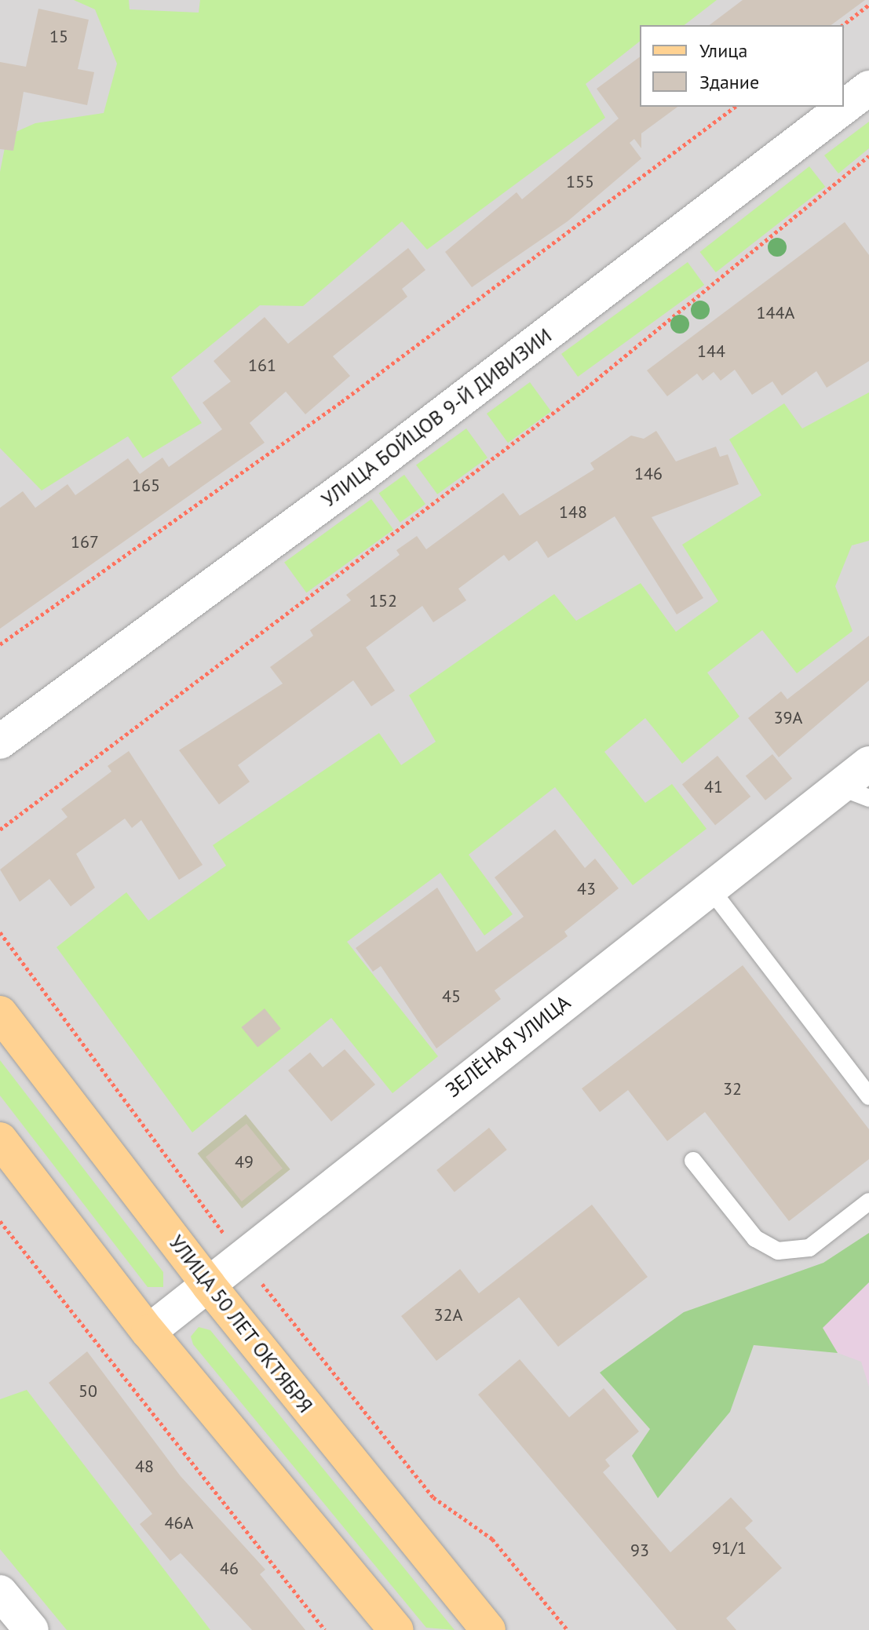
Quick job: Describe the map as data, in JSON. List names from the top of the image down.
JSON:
{
  "streets": {
    "main road": ["УЛИЦА 50 ЛЕТ ОКТЯБРЯ"],
    "street": ["УЛИЦА БОЙЦОВ 9-Й ДИВИЗИИ", "ЗЕЛЁНАЯ УЛИЦА"]
  },
  "crossings": [
    ["ЗЕЛЁНАЯ УЛИЦА", "УЛИЦА 50 ЛЕТ ОКТЯБРЯ"]
  ],
  "house_numbers": [
    "15",
    "155",
    "144А",
    "144",
    "161",
    "146",
    "165",
    "148",
    "167",
    "152",
    "39А",
    "41",
    "43",
    "45",
    "32",
    "49",
    "32А",
    "50",
    "48",
    "46А",
    "91/1",
    "93",
    "46"
  ],
  "legend": ["Улица", "Здание"]
}
